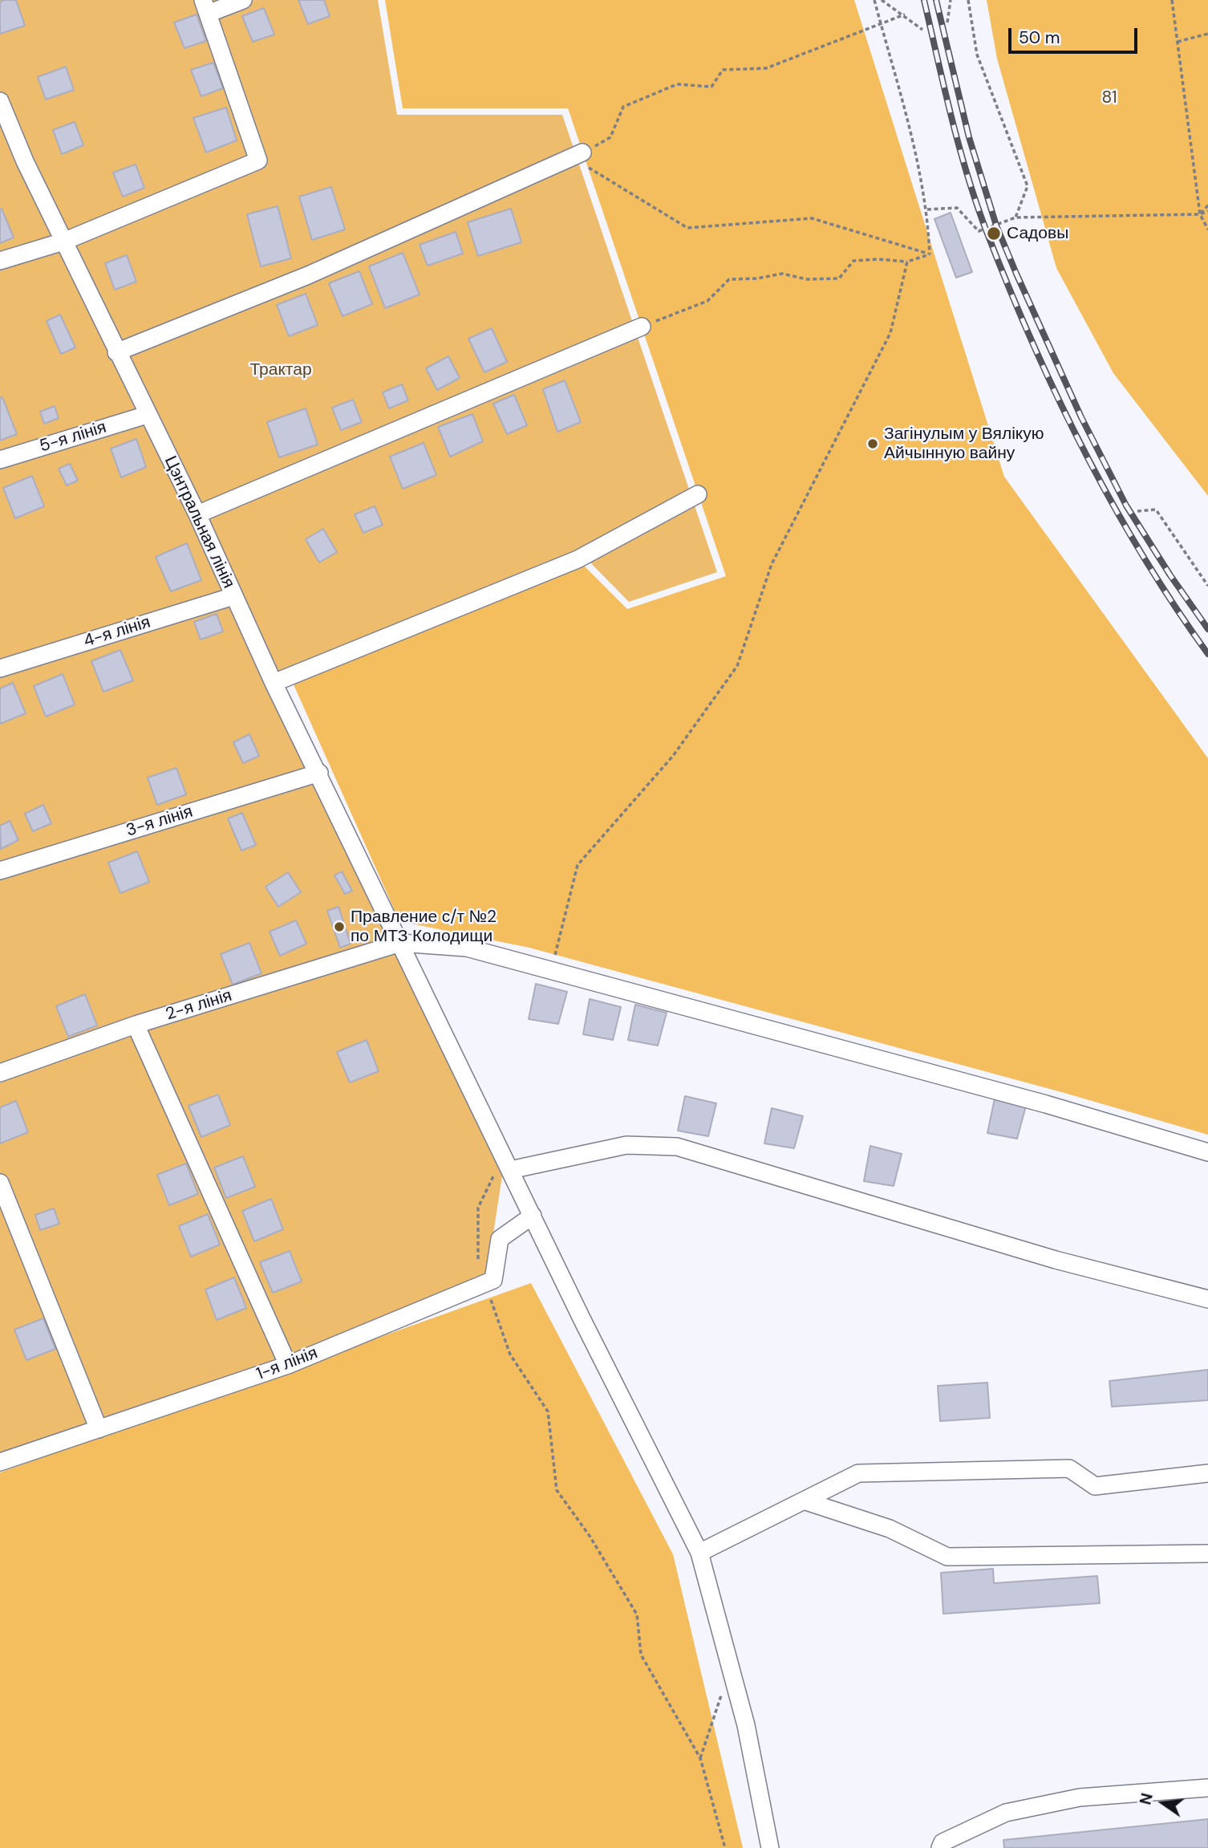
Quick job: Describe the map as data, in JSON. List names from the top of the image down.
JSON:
{
  "streets": {
    "street": [
      "5-я лінія",
      "Цэнтральная лінія",
      "4-я лінія",
      "3-я лінія",
      "2-я лінія",
      "1-я лінія"
    ]
  },
  "crossings": [
    ["5-я лінія", "Цэнтральная лінія"],
    ["Цэнтральная лінія", "4-я лінія"],
    ["Цэнтральная лінія", "3-я лінія"],
    ["Цэнтральная лінія", "2-я лінія"]
  ],
  "parks": ["81", "Трактар"],
  "places": ["Садовы", "Загінулым у Вялікую Айчынную вайну", "Правление с/т №2 по МТЗ Колодищи"],
  "scale_bar": "50 m",
  "north": "left"
}
